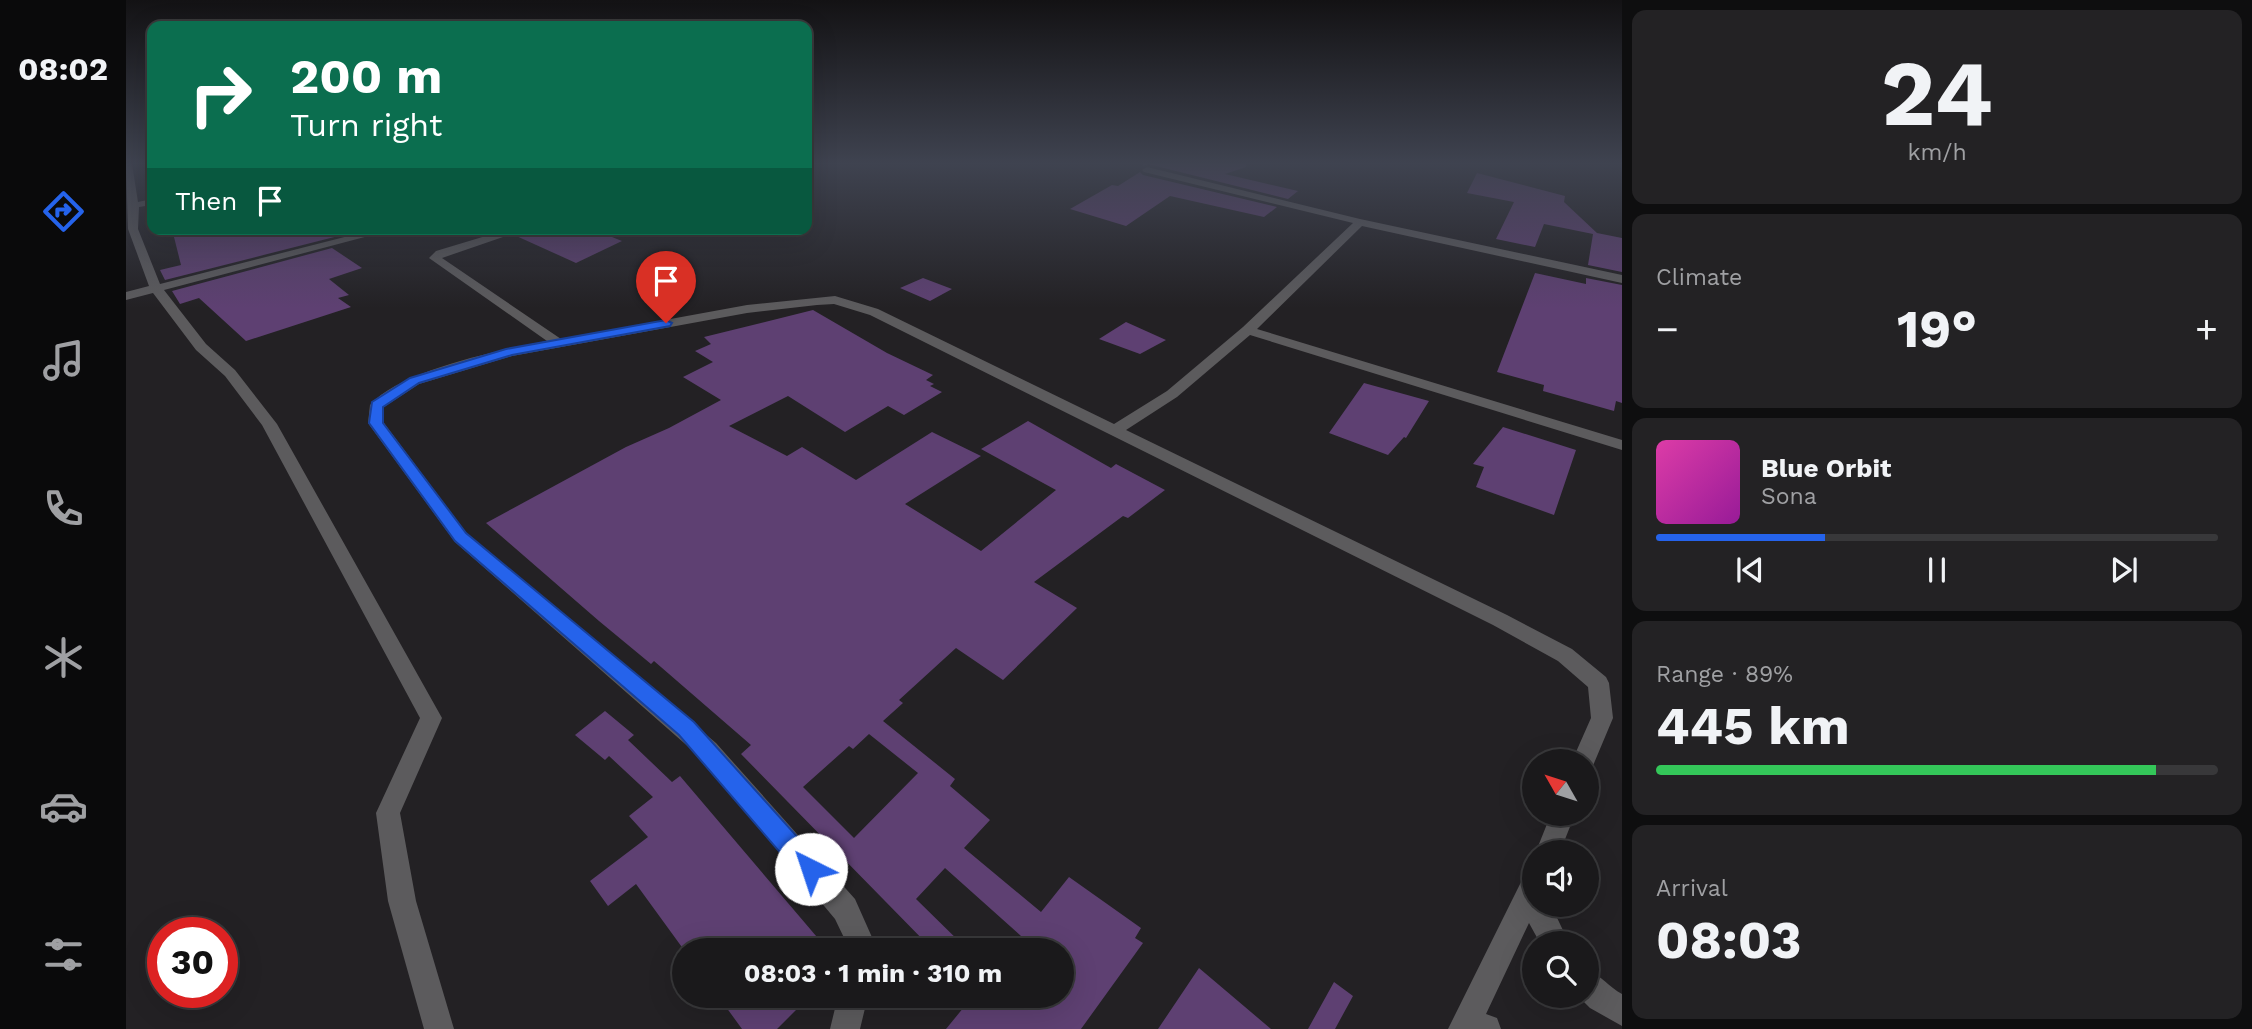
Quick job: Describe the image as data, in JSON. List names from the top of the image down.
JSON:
{
  "north": "top left",
  "page": {
    "tabs": "08:02",
    "tile": [
      ["24", "km/h"],
      "Climate",
      ["Range · 89%", "445 km"],
      ["Arrival", "08:03"]
    ],
    "turn": ["200 m", "Turn right"],
    "then": "Then",
    "heat": ["−", "19°", "+"],
    "song": ["Blue Orbit", "Sona"],
    "limit": "30",
    "trip": "08:03 · 1 min · 310 m"
  }
}
